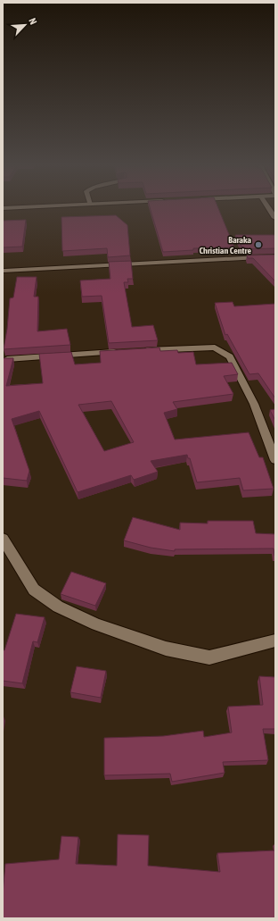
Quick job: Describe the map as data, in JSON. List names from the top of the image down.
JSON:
{
  "places": ["Baraka Christian Centre"],
  "north": "top right"
}
